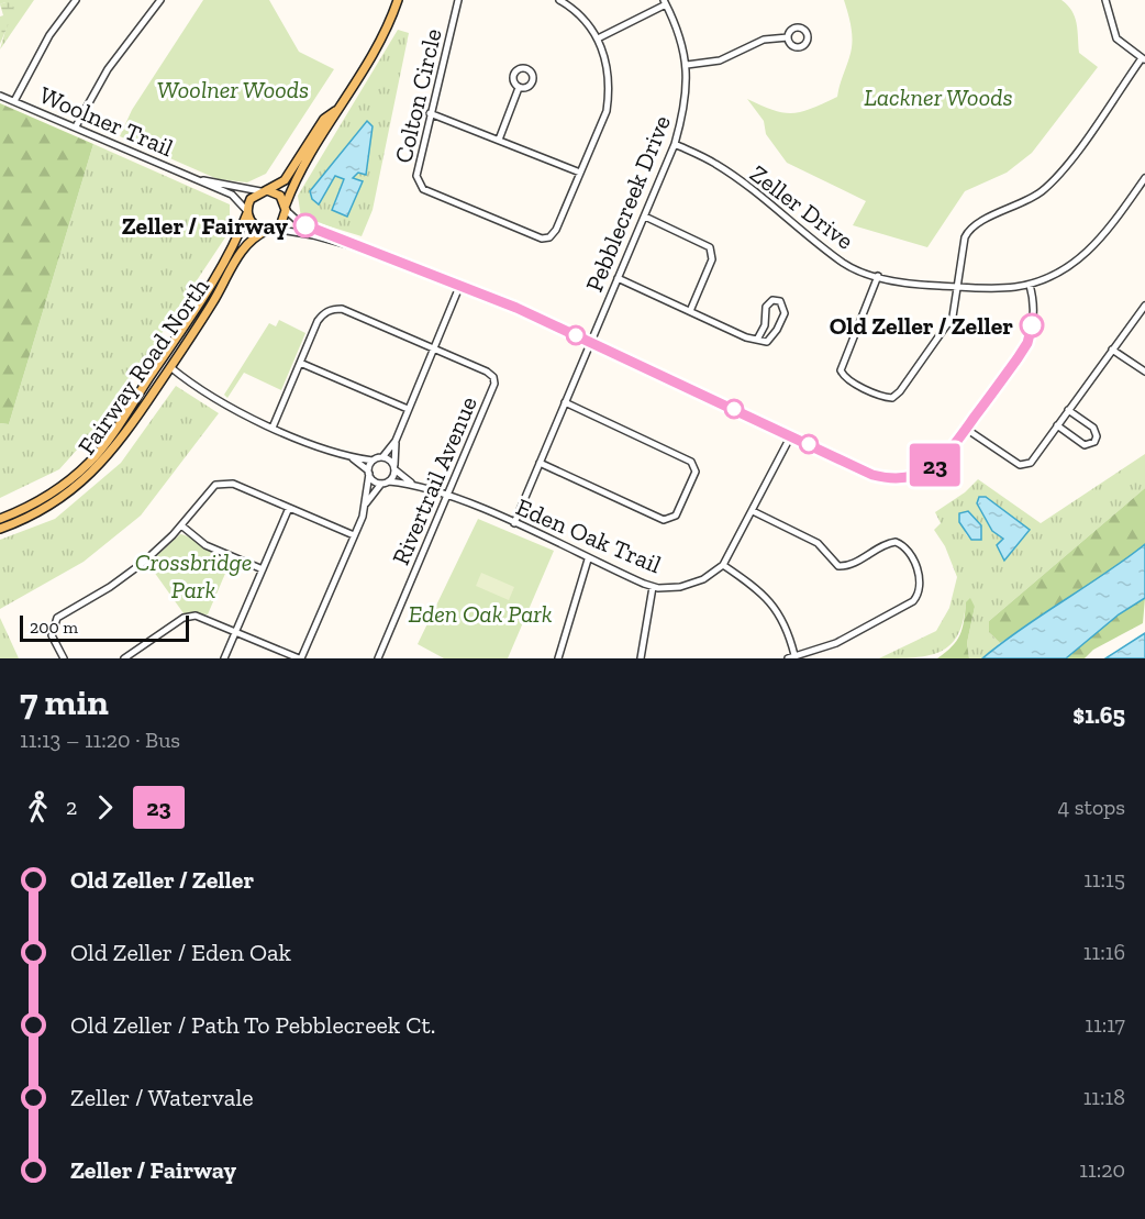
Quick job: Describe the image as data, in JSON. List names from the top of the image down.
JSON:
{
  "streets": {
    "main road": ["Fairway Road North"],
    "street": [
      "Colton Circle",
      "Woolner Trail",
      "Pebblecreek Drive",
      "Zeller Drive",
      "Rivertrail Avenue",
      "Eden Oak Trail"
    ]
  },
  "crossings": [
    ["Woolner Trail", "Fairway Road North"],
    ["Pebblecreek Drive", "Zeller Drive"],
    ["Pebblecreek Drive", "Eden Oak Trail"],
    ["Rivertrail Avenue", "Eden Oak Trail"]
  ],
  "parks": [
    "Woolner Woods",
    "Lackner Woods",
    "Crossbridge Park",
    "Eden Oak Park"
  ],
  "places": ["Zeller / Fairway", "Old Zeller / Zeller"],
  "lines": ["bus line 23"],
  "scale_bar": "200 m",
  "page": {
    "on_map": "23",
    "scale": "200 m",
    "heading": ["7 min", "11:13 – 11:20 · Bus", "$1.65"],
    "legs": ["2", "23", "4 stops"],
    "list": [
      {
        "name": "Old Zeller / Zeller",
        "value": "11:15"
      },
      {
        "name": "Old Zeller / Eden Oak",
        "value": "11:16"
      },
      {
        "name": "Old Zeller / Path To Pebblecreek Ct.",
        "value": "11:17"
      },
      {
        "name": "Zeller / Watervale",
        "value": "11:18"
      },
      {
        "name": "Zeller / Fairway",
        "value": "11:20"
      }
    ]
  }
}
